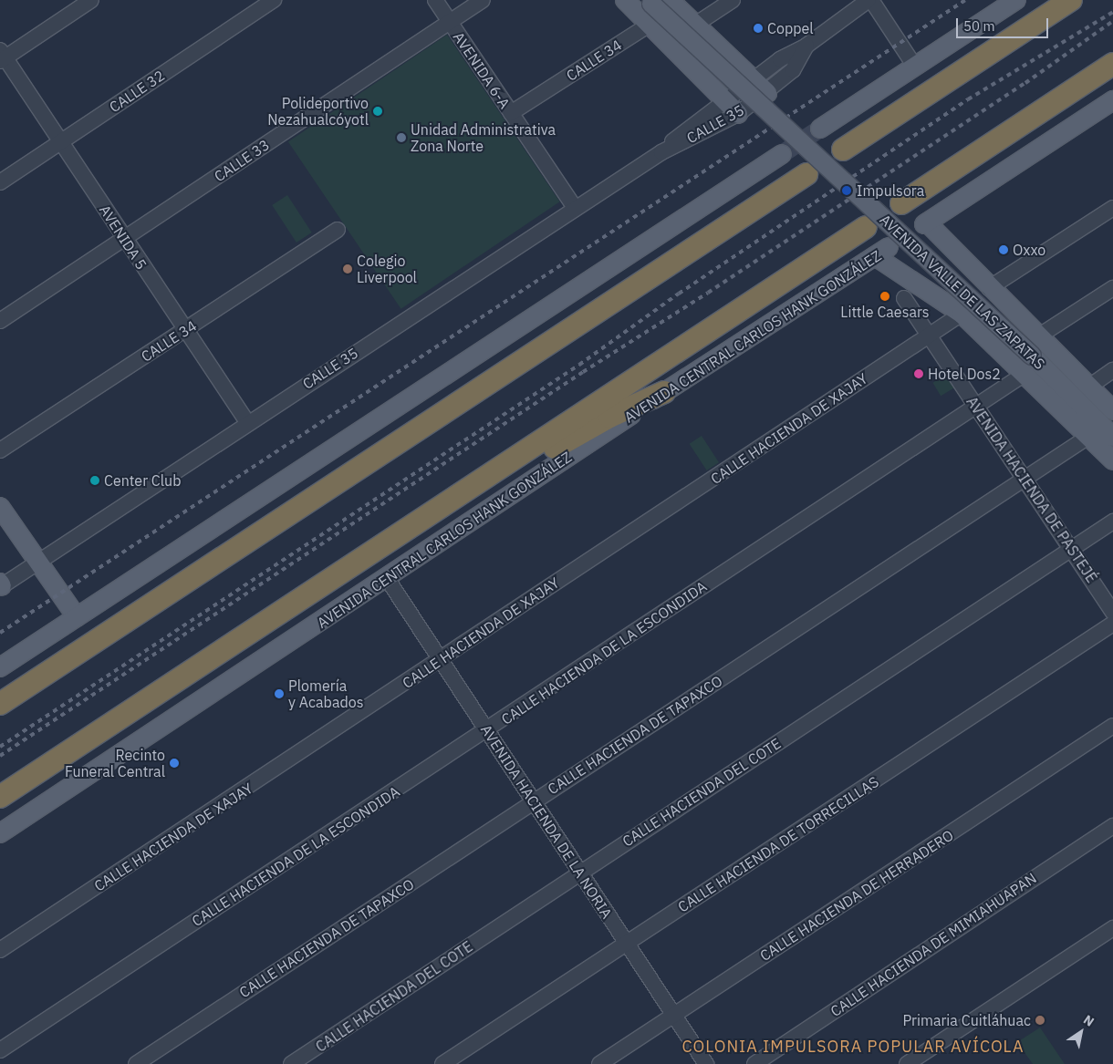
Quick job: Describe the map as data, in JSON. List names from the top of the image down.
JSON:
{
  "streets": {
    "highway": ["AVENIDA CENTRAL CARLOS HANK GONZÁLEZ"],
    "main road": ["AVENIDA VALLE DE LAS ZAPATAS"],
    "street": [
      "CALLE 34",
      "AVENIDA 6-A",
      "CALLE 32",
      "CALLE 35",
      "CALLE 33",
      "AVENIDA 5",
      "CALLE HACIENDA DE XAJAY",
      "AVENIDA HACIENDA DE PASTEJÉ",
      "CALLE HACIENDA DE LA ESCONDIDA",
      "CALLE HACIENDA DE TAPAXCO",
      "CALLE HACIENDA DEL COTE",
      "AVENIDA HACIENDA DE LA NORIA",
      "CALLE HACIENDA DE TORRECILLAS",
      "CALLE HACIENDA DE HERRADERO",
      "CALLE HACIENDA DE MIMIAHUAPAN"
    ]
  },
  "crossings": [
    ["CALLE 34", "AVENIDA 6-A"],
    ["CALLE 34", "AVENIDA 5"],
    ["CALLE 34", "AVENIDA VALLE DE LAS ZAPATAS"],
    ["AVENIDA 6-A", "CALLE 35"],
    ["AVENIDA 6-A", "CALLE 33"],
    ["CALLE 32", "AVENIDA 5"],
    ["CALLE 35", "AVENIDA 5"],
    ["CALLE 33", "AVENIDA 5"],
    ["AVENIDA VALLE DE LAS ZAPATAS", "AVENIDA CENTRAL CARLOS HANK GONZÁLEZ"],
    ["AVENIDA VALLE DE LAS ZAPATAS", "CALLE HACIENDA DE XAJAY"],
    ["AVENIDA VALLE DE LAS ZAPATAS", "CALLE HACIENDA DE LA ESCONDIDA"],
    ["AVENIDA VALLE DE LAS ZAPATAS", "CALLE HACIENDA DE TAPAXCO"],
    ["AVENIDA CENTRAL CARLOS HANK GONZÁLEZ", "AVENIDA HACIENDA DE LA NORIA"],
    ["CALLE HACIENDA DE XAJAY", "AVENIDA HACIENDA DE PASTEJÉ"],
    ["CALLE HACIENDA DE XAJAY", "AVENIDA HACIENDA DE LA NORIA"],
    ["AVENIDA HACIENDA DE PASTEJÉ", "CALLE HACIENDA DE LA ESCONDIDA"],
    ["AVENIDA HACIENDA DE PASTEJÉ", "CALLE HACIENDA DE TAPAXCO"],
    ["AVENIDA HACIENDA DE PASTEJÉ", "CALLE HACIENDA DEL COTE"],
    ["CALLE HACIENDA DE LA ESCONDIDA", "AVENIDA HACIENDA DE LA NORIA"],
    ["CALLE HACIENDA DE TAPAXCO", "AVENIDA HACIENDA DE LA NORIA"],
    ["CALLE HACIENDA DEL COTE", "AVENIDA HACIENDA DE LA NORIA"],
    ["AVENIDA HACIENDA DE LA NORIA", "CALLE HACIENDA DE TORRECILLAS"],
    ["AVENIDA HACIENDA DE LA NORIA", "CALLE HACIENDA DE HERRADERO"]
  ],
  "districts": ["COLONIA IMPULSORA POPULAR AVÍCOLA"],
  "places": [
    "Coppel",
    "Polideportivo Nezahualcóyotl",
    "Unidad Administrativa Zona Norte",
    "Impulsora",
    "Oxxo",
    "Colegio Liverpool",
    "Little Caesars",
    "Hotel Dos2",
    "Center Club",
    "Plomería y Acabados",
    "Recinto Funeral Central",
    "Primaria Cuitláhuac"
  ],
  "scale_bar": "50 m",
  "north": "top right"
}
